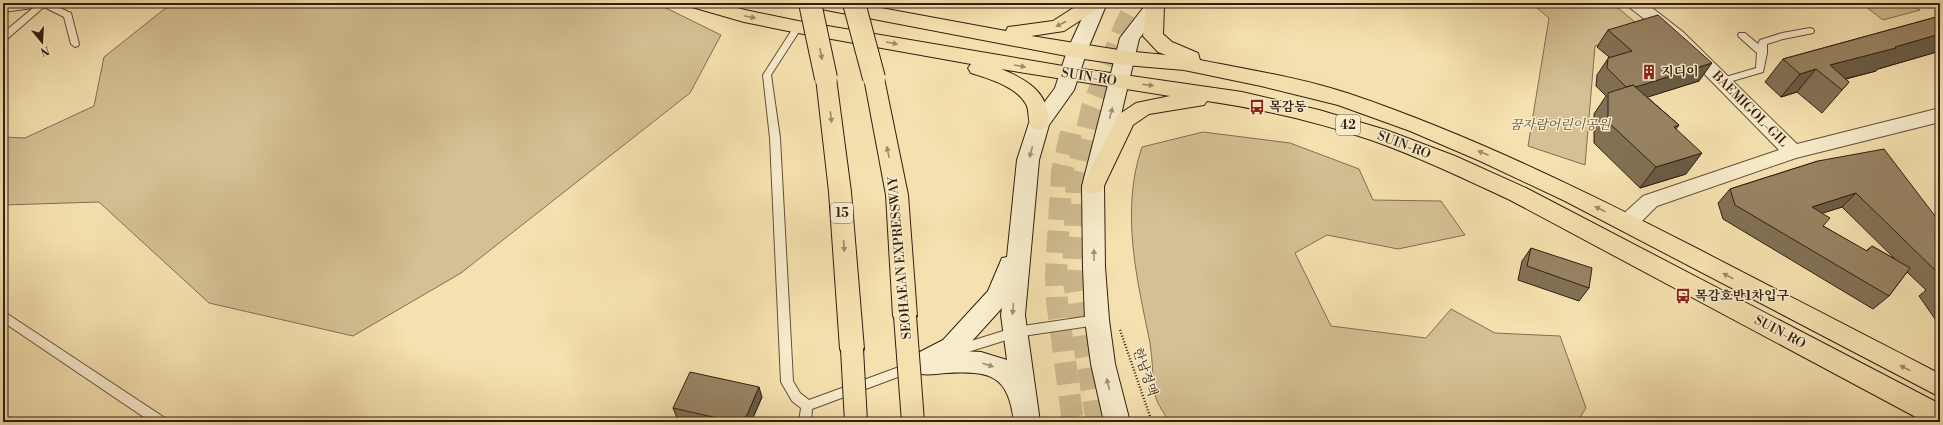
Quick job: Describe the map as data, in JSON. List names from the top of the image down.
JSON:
{
  "streets": {
    "main road": [
      "SUIN-RO",
      "42",
      "15",
      "SEOHAEAN EXPRESSWAY"
    ],
    "street": ["BAEMIGOL-GIL"],
    "path": ["한남정맥"]
  },
  "parks": ["꿈자람어린이공원"],
  "places": {
    "building": ["지디이"],
    "bus stop": ["목감동", "목감호반1차입구"]
  },
  "north": "bottom"
}
